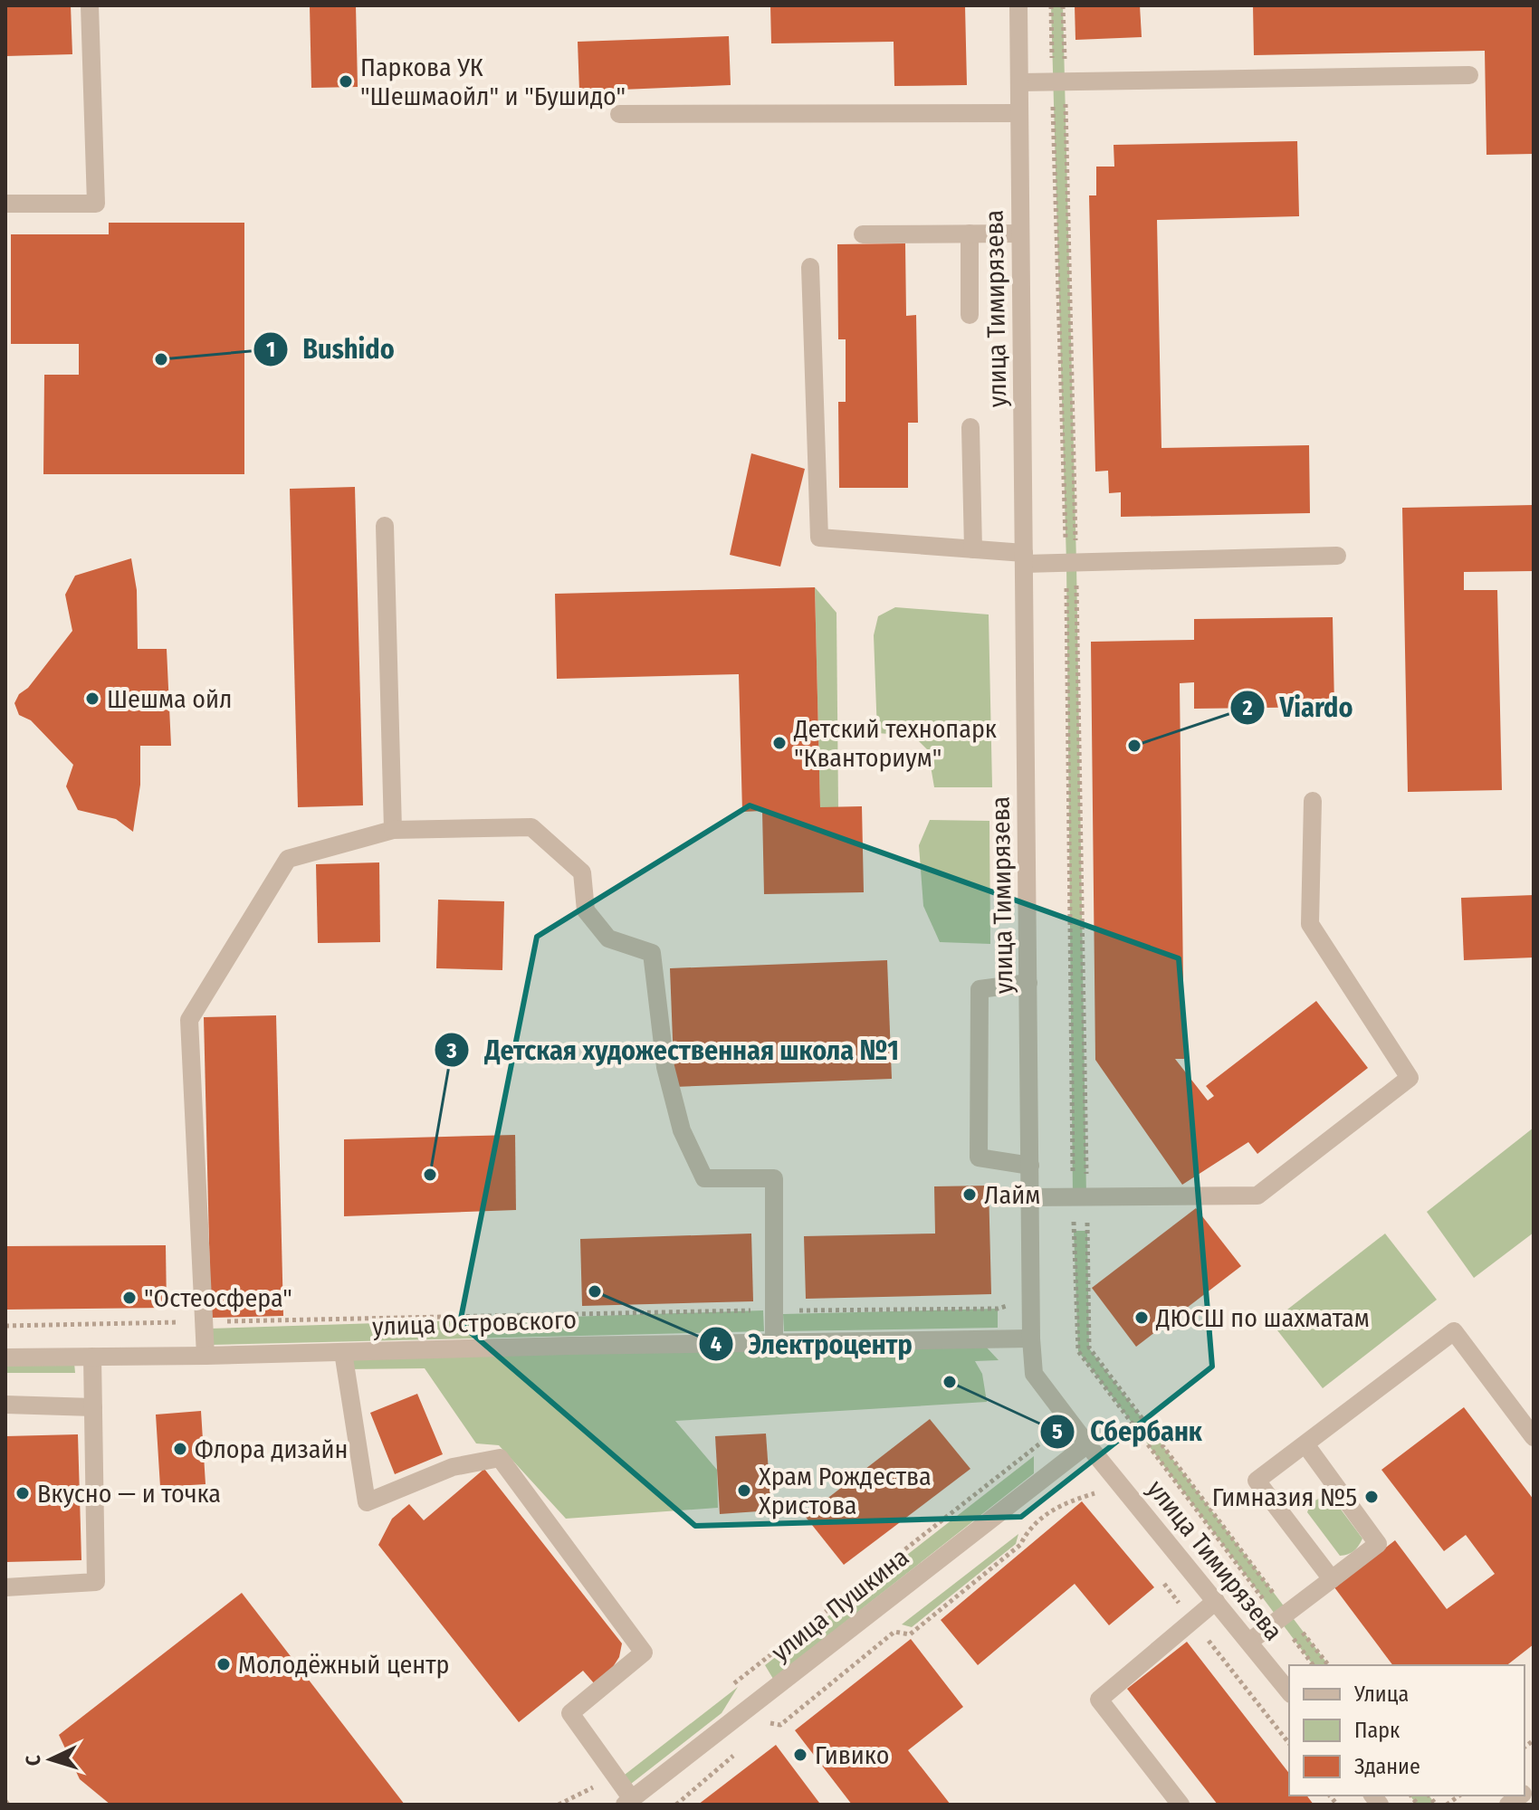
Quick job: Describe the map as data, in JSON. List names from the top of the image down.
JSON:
{
  "streets": {
    "street": ["улица Тимирязева", "улица Островского", "улица Пушкина"]
  },
  "crossings": [
    ["улица Тимирязева", "улица Островского"],
    ["улица Тимирязева", "улица Пушкина"]
  ],
  "places": [
    "Паркова УК \"Шешмаойл\" и \"Бушидо\"",
    "Bushido",
    "Шешма ойл",
    "Детский технопарк \"Кванториум\"",
    "Viardo",
    "Детская художественная школа №1",
    "Лайм",
    "Электроцентр",
    "\"Остеосфера\"",
    "ДЮСШ по шахматам",
    "Сбербанк",
    "Флора дизайн",
    "Храм Рождества Христова",
    "Вкусно — и точка",
    "Гимназия №5",
    "Молодёжный центр",
    "Гивико"
  ],
  "legend": ["Улица", "Парк", "Здание"],
  "north": "left"
}
